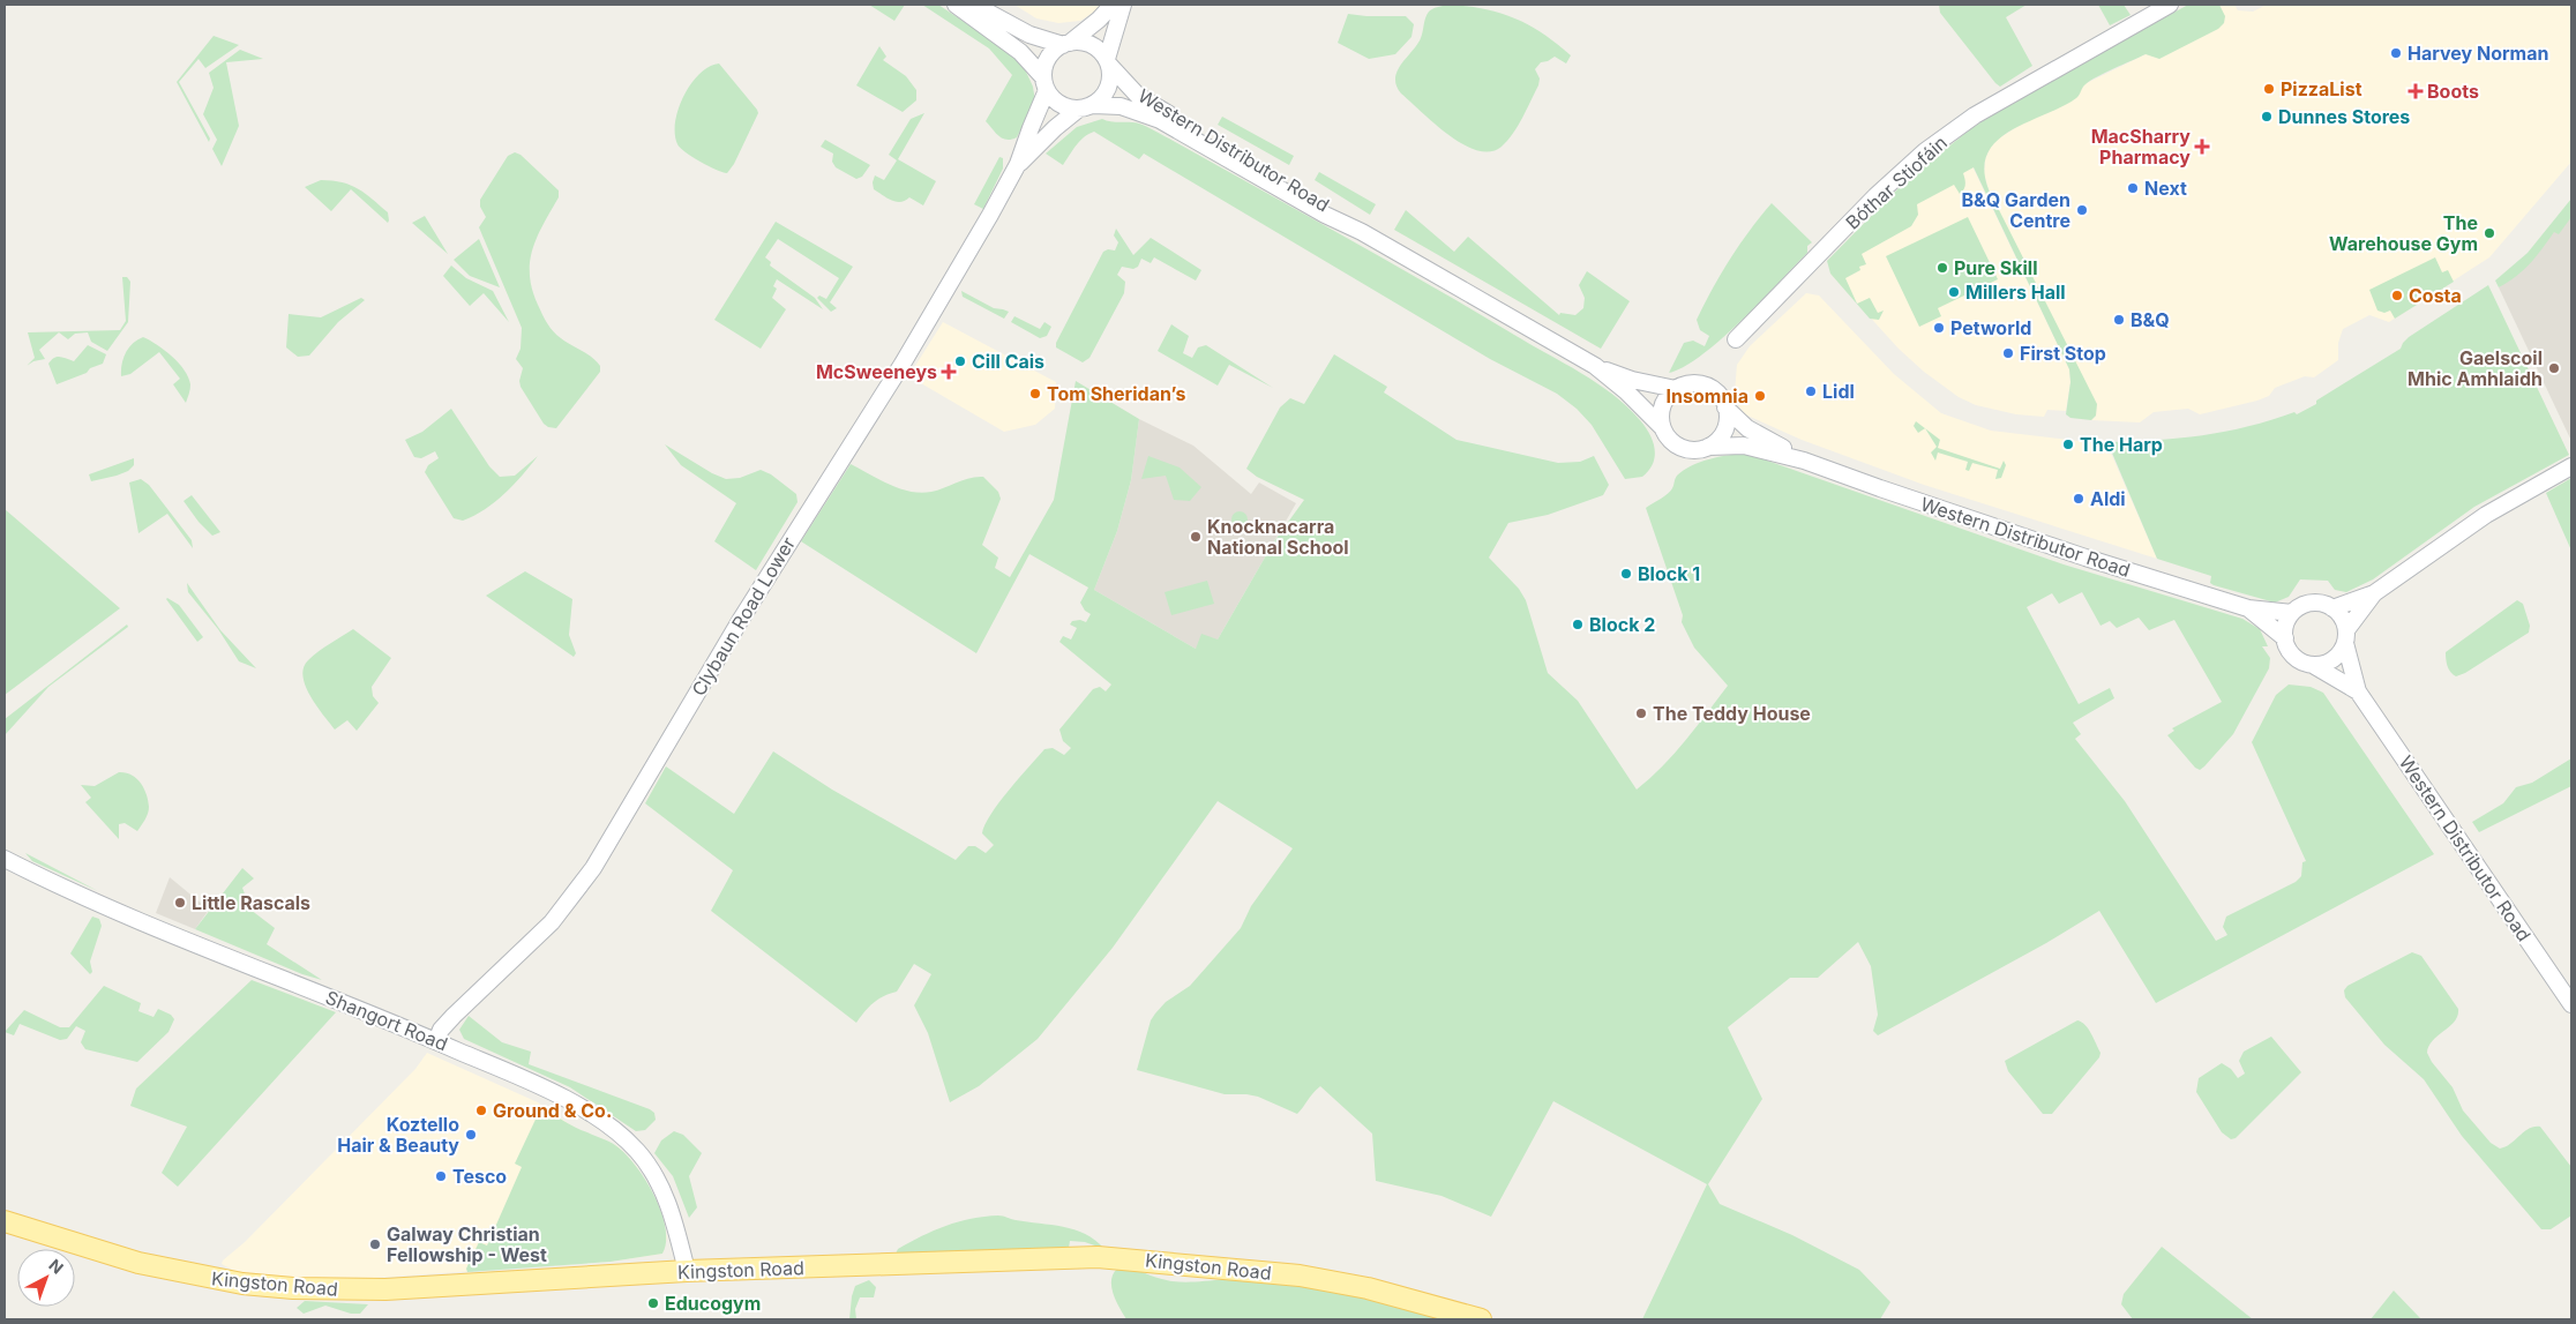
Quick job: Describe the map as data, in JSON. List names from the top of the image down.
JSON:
{
  "streets": {
    "main road": ["Kingston Road"],
    "street": [
      "Western Distributor Road",
      "Bóthar Stiofáin",
      "Clybaun Road Lower",
      "Shangort Road"
    ]
  },
  "crossings": [
    ["Western Distributor Road", "Clybaun Road Lower"],
    ["Clybaun Road Lower", "Shangort Road"],
    ["Shangort Road", "Kingston Road"]
  ],
  "places": {
    "other": [
      "Harvey Norman",
      "PizzaList",
      "Dunnes Stores",
      "Next",
      "B&Q Garden Centre",
      "The Warehouse Gym",
      "Pure Skill",
      "Millers Hall",
      "Costa",
      "B&Q",
      "Petworld",
      "First Stop",
      "Cill Cais",
      "Gaelscoil Mhic Amhlaidh",
      "Lidl",
      "Tom Sheridan’s",
      "Insomnia",
      "The Harp",
      "Aldi",
      "Knocknacarra National School",
      "Block 1",
      "Block 2",
      "The Teddy House",
      "Little Rascals",
      "Ground & Co.",
      "Koztello Hair & Beauty",
      "Tesco",
      "Galway Christian Fellowship - West",
      "Educogym"
    ],
    "health": ["Boots", "MacSharry Pharmacy", "McSweeneys"]
  },
  "north": "top right"
}
